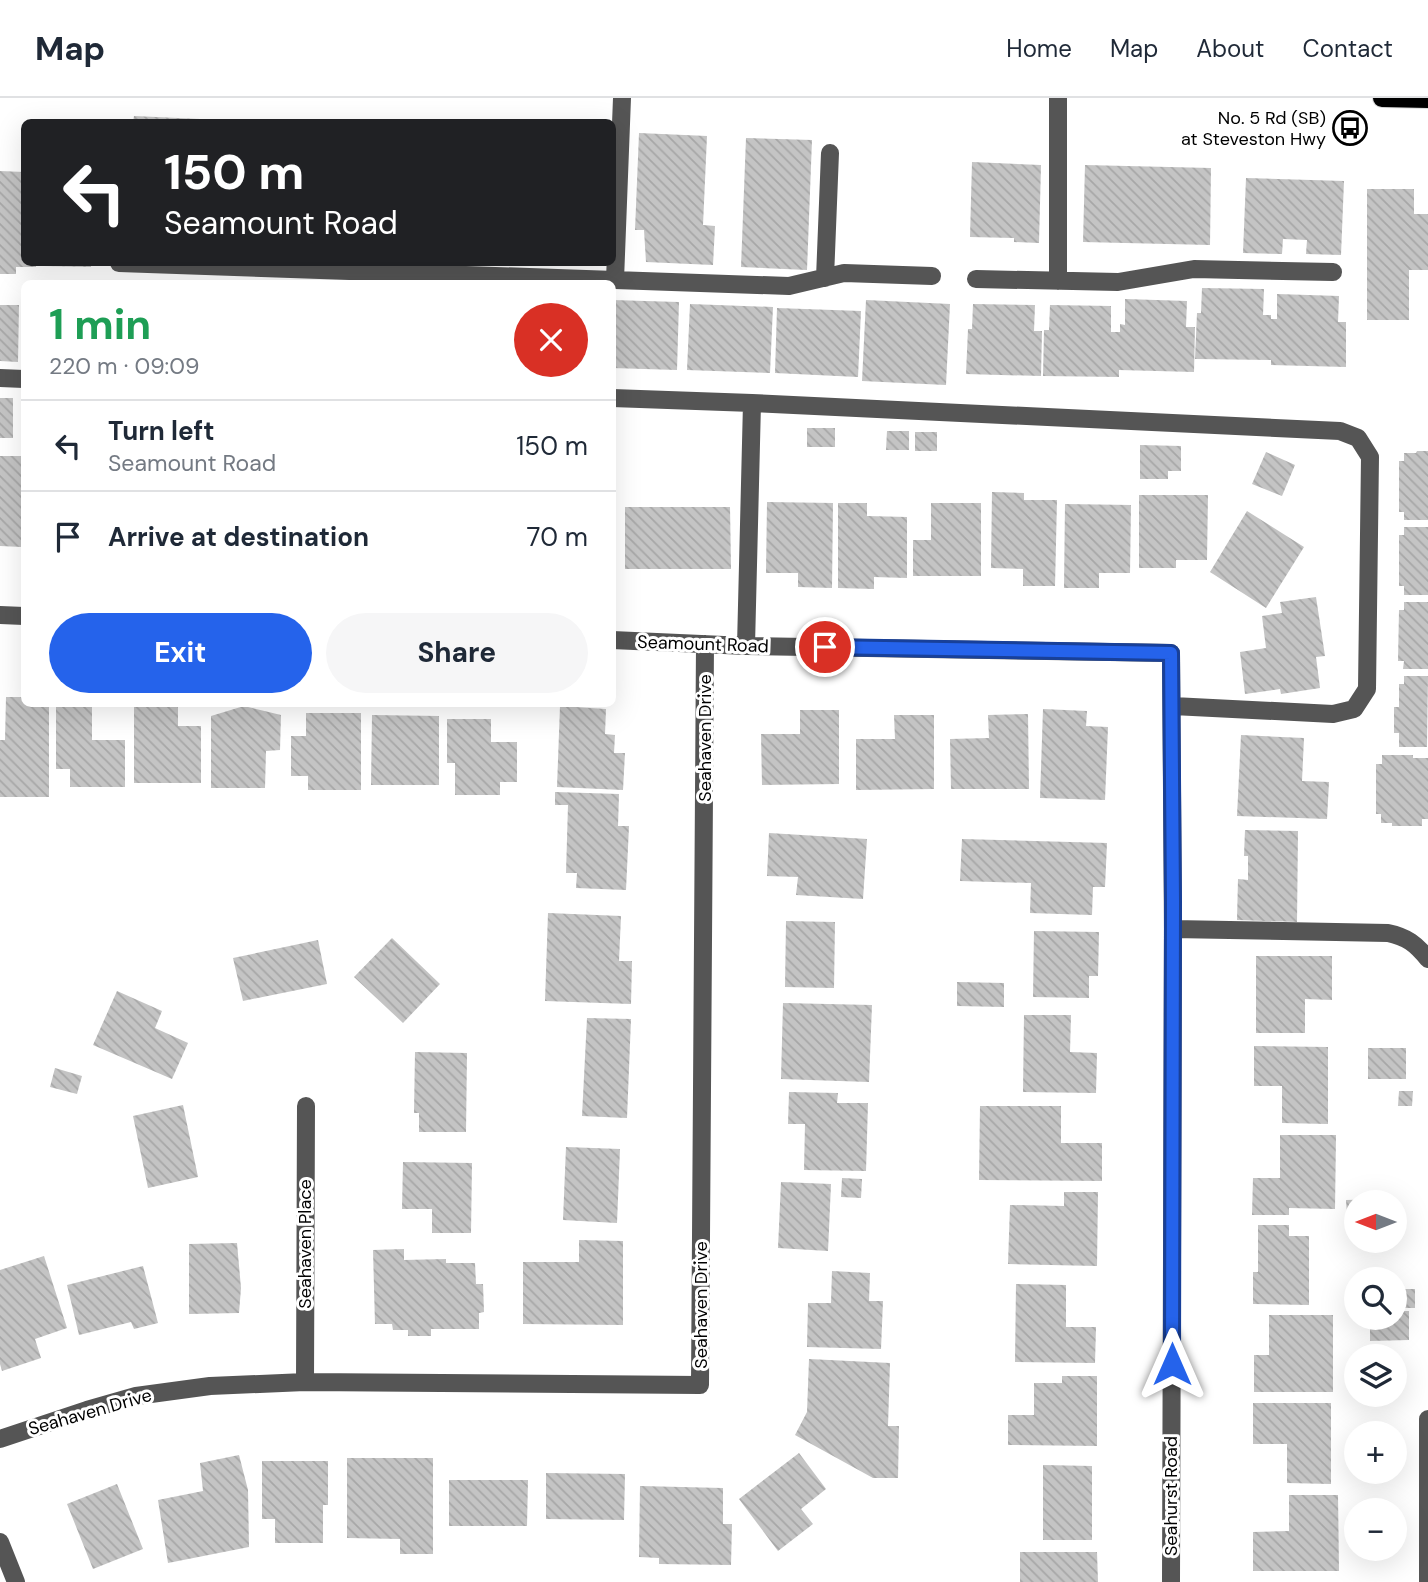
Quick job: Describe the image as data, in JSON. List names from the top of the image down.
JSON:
{
  "streets": {
    "street": [
      "Seamount Road",
      "Seahaven Drive",
      "Seahaven Place",
      "Seahurst Road"
    ]
  },
  "crossings": [
    ["Seamount Road", "Seahaven Drive"],
    ["Seamount Road", "Seahurst Road"],
    ["Seahaven Drive", "Seahaven Place"]
  ],
  "places": {
    "bus stop": ["No. 5 Rd (SB) at Steveston Hwy"]
  },
  "north": "left",
  "page": {
    "header": "Map",
    "nav": [
      "Home",
      "Map",
      "About",
      "Contact"
    ],
    "turn": ["150 m", "Seamount Road"],
    "heading": ["1 min", "220 m · 09:09"],
    "list": [
      {
        "name": "Turn left",
        "note": "Seamount Road",
        "value": "150 m"
      },
      {
        "name": "Arrive at destination",
        "value": "70 m"
      }
    ],
    "buttons": ["Exit", "Share"],
    "map_buttons": ["+", "−"]
  }
}
